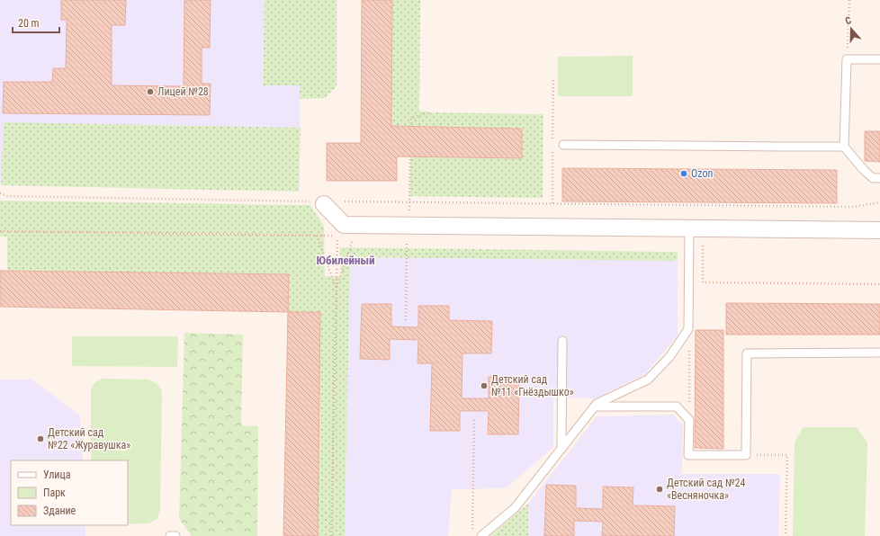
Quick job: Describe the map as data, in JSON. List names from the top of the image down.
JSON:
{
  "districts": ["Юбилейный"],
  "places": [
    "Лицей №28",
    "Ozon",
    "Детский сад №11 «Гнёздышко»",
    "Детский сад №22 «Журавушка»",
    "Детский сад №24 «Весняночка»"
  ],
  "legend": ["Улица", "Парк", "Здание"],
  "scale_bar": "20 m",
  "north": "top"
}
